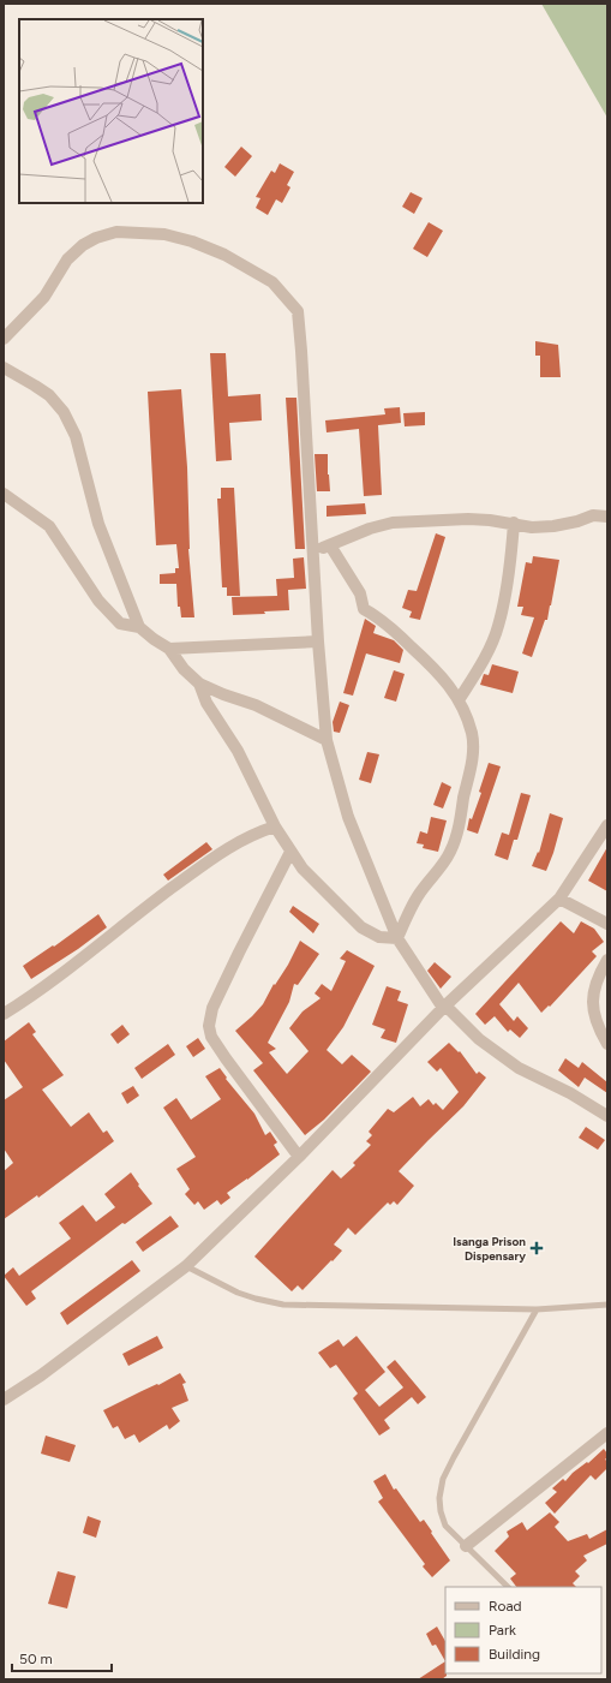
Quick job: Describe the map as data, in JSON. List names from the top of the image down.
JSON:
{
  "places": {
    "health": ["Isanga Prison Dispensary"]
  },
  "legend": ["Road", "Park", "Building"],
  "scale_bar": "50 m"
}
